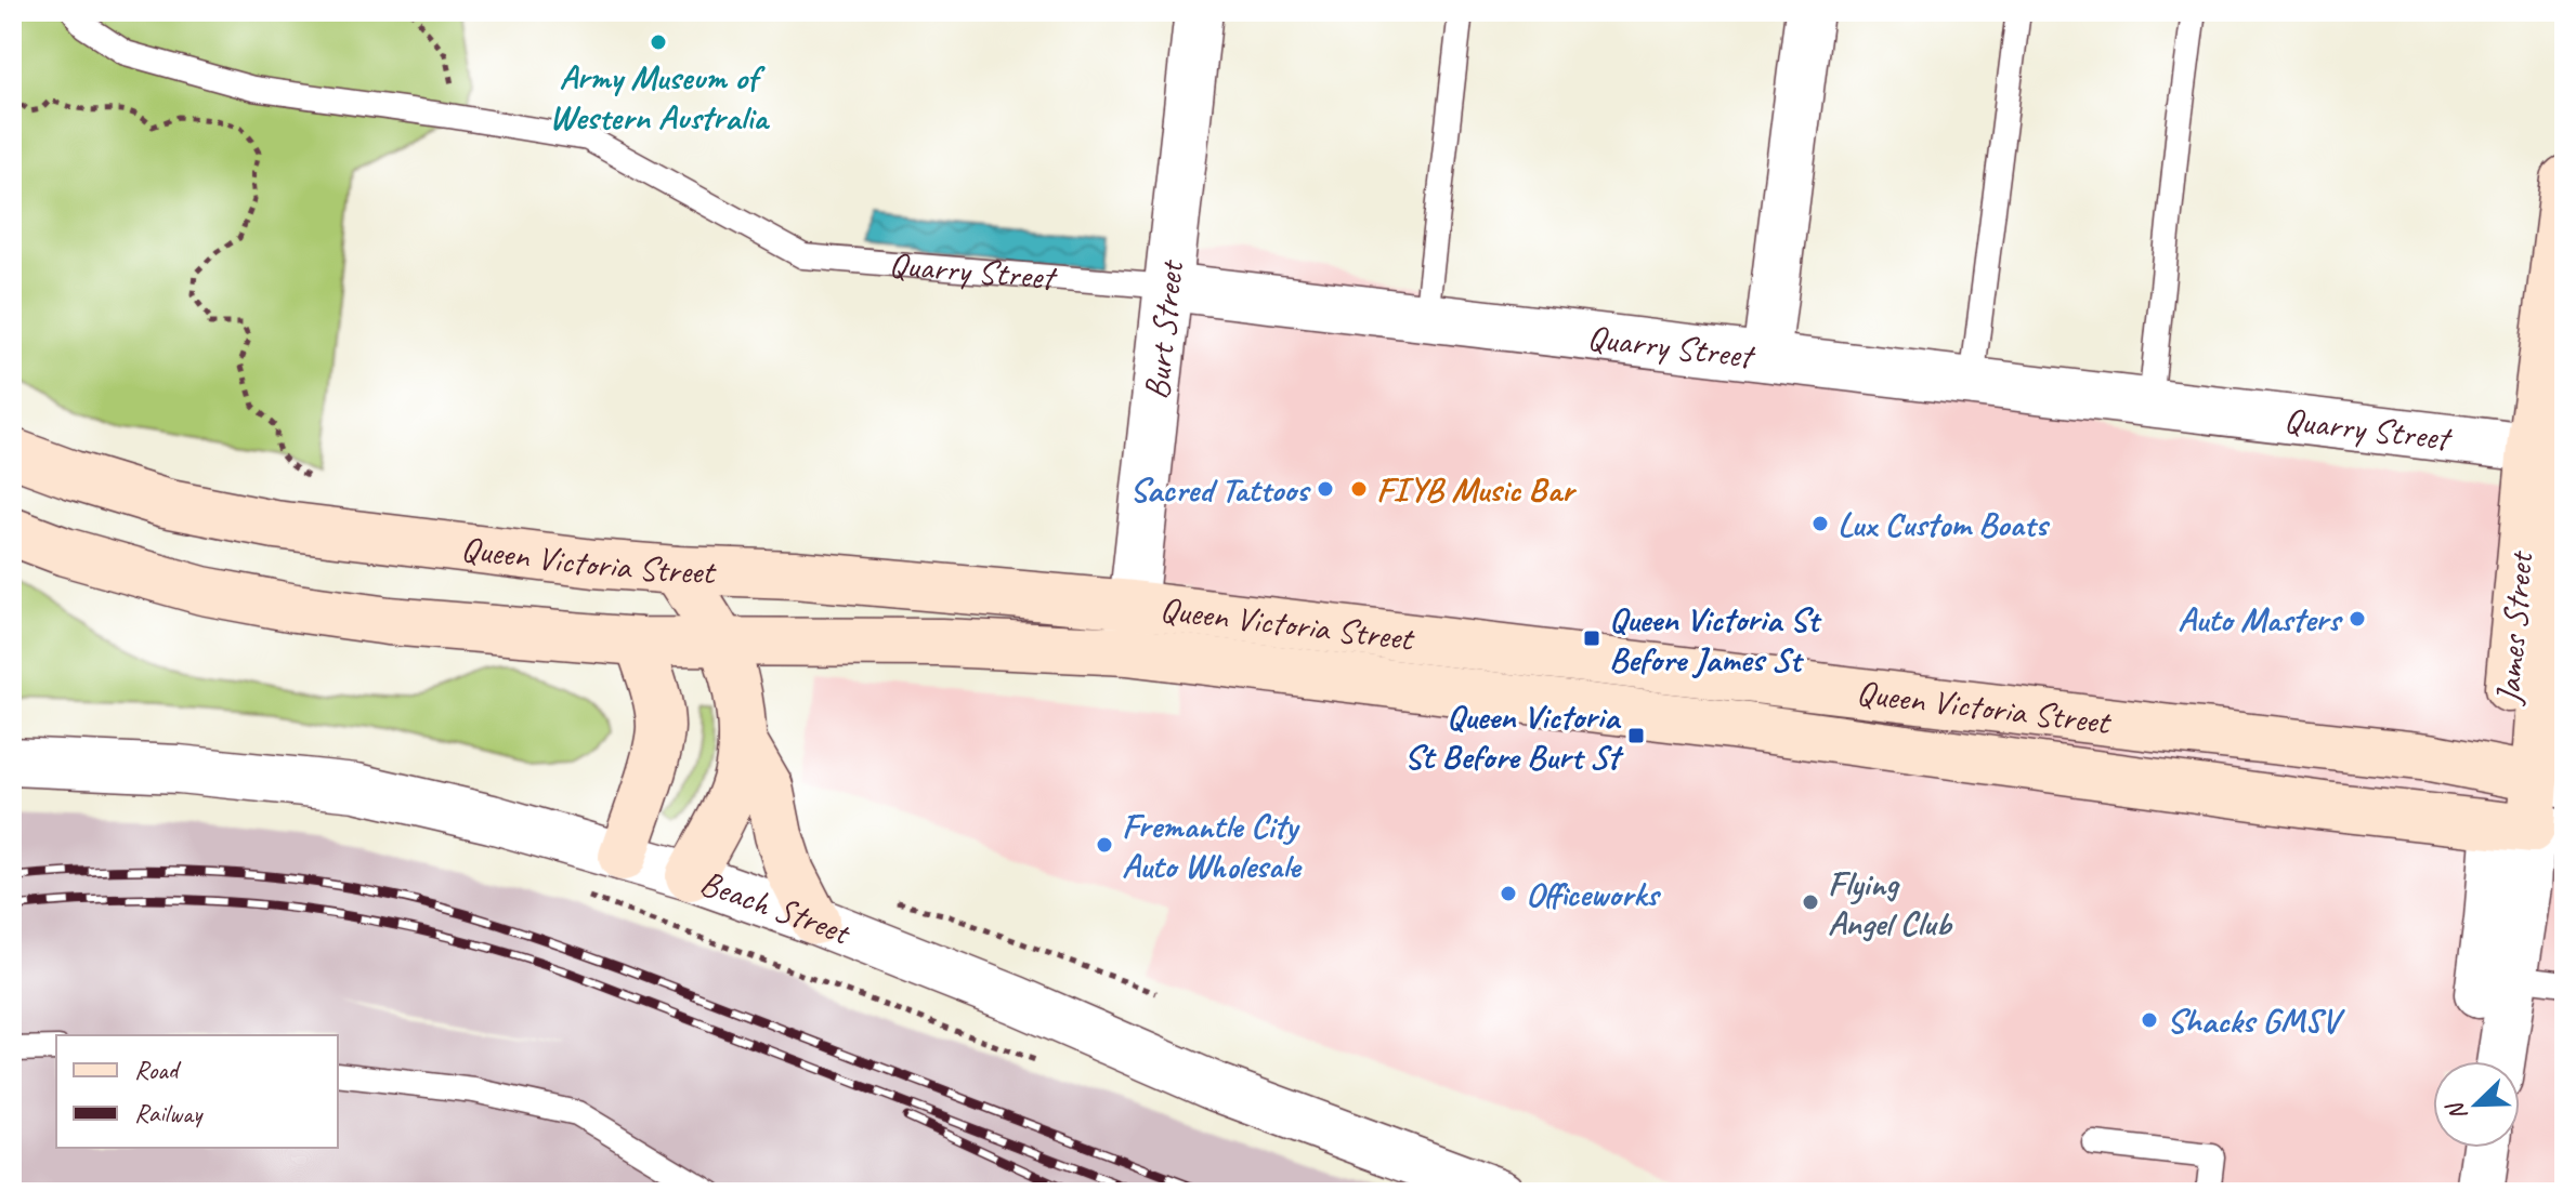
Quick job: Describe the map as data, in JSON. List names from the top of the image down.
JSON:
{
  "streets": {
    "main road": ["Queen Victoria Street", "James Street"],
    "street": ["Quarry Street", "Burt Street", "Beach Street"]
  },
  "crossings": [
    ["Quarry Street", "Burt Street"],
    ["Quarry Street", "James Street"],
    ["Burt Street", "Queen Victoria Street"],
    ["Queen Victoria Street", "James Street"]
  ],
  "places": {
    "other": [
      "Army Museum of Western Australia",
      "Sacred Tattoos",
      "FIYB Music Bar",
      "Lux Custom Boats",
      "Auto Masters",
      "Fremantle City Auto Wholesale",
      "Officeworks",
      "Flying Angel Club",
      "Shacks GMSV"
    ],
    "transit": ["Queen Victoria St Before James St", "Queen Victoria St Before Burt St"]
  },
  "legend": ["Road", "Railway"],
  "north": "bottom left"
}
